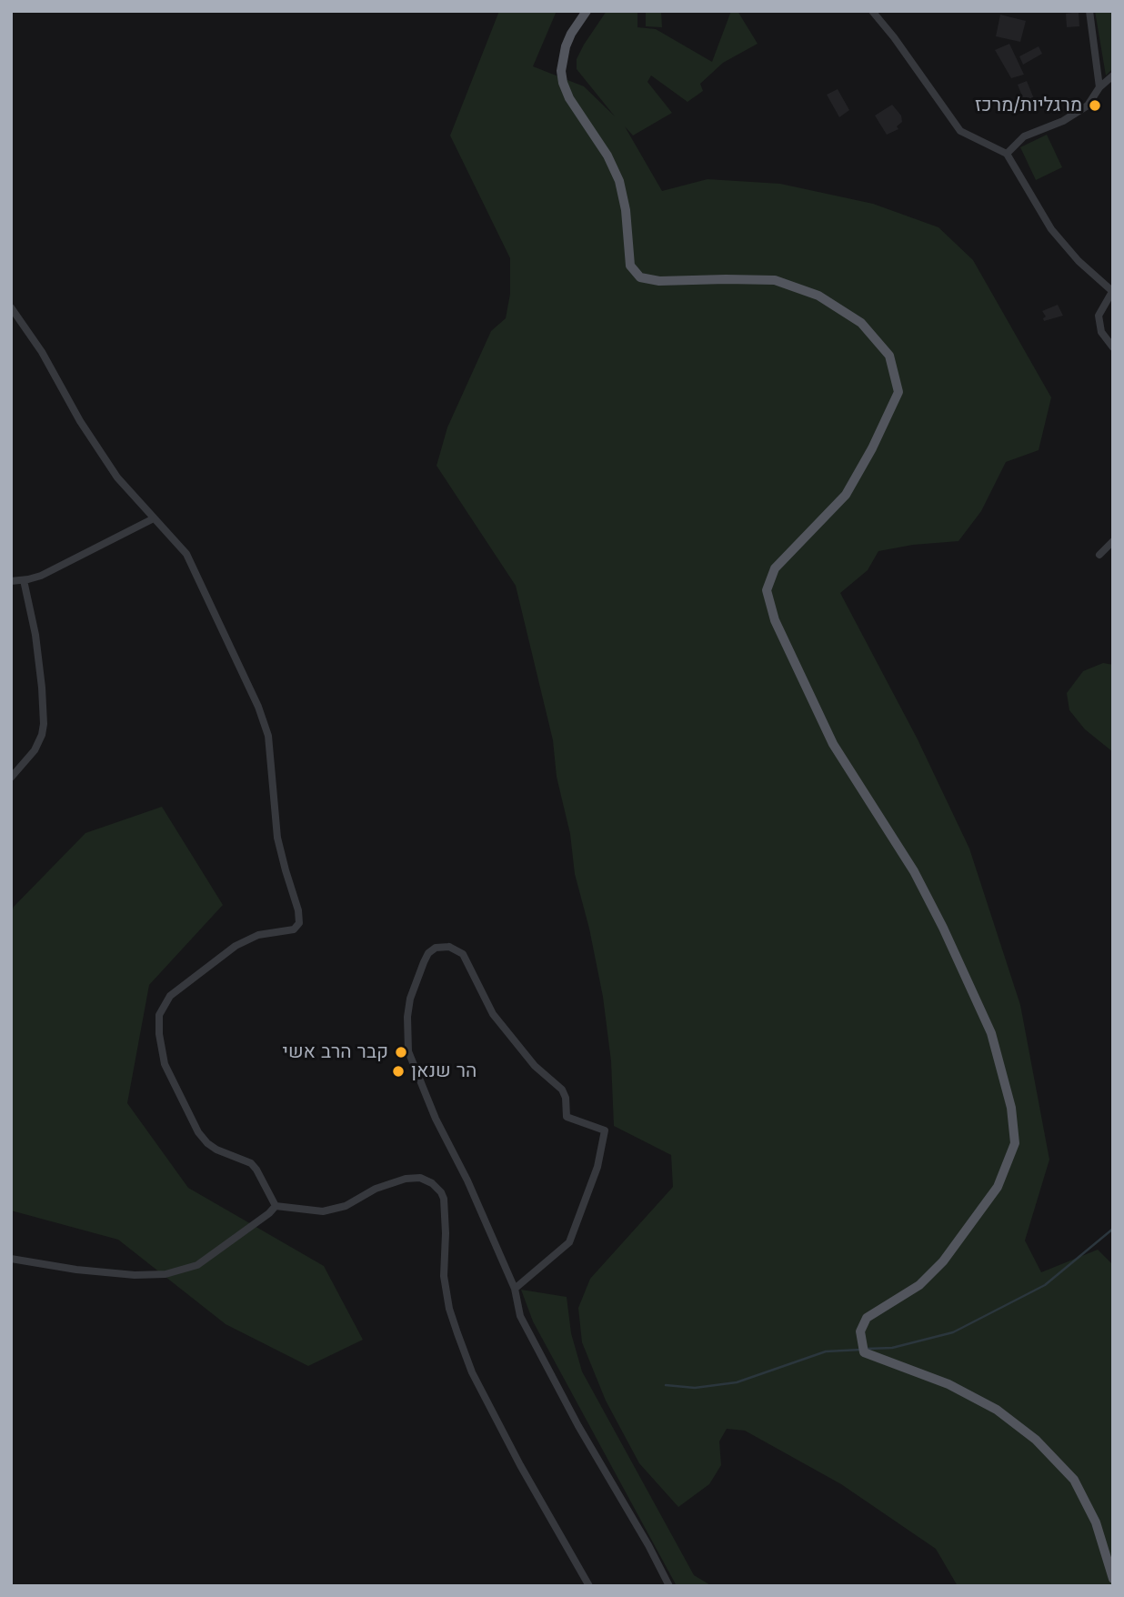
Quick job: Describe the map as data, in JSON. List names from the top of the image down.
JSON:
{
  "places": ["מרגליות/מרכז", "קבר הרב אשי", "הר שנאן"]
}
